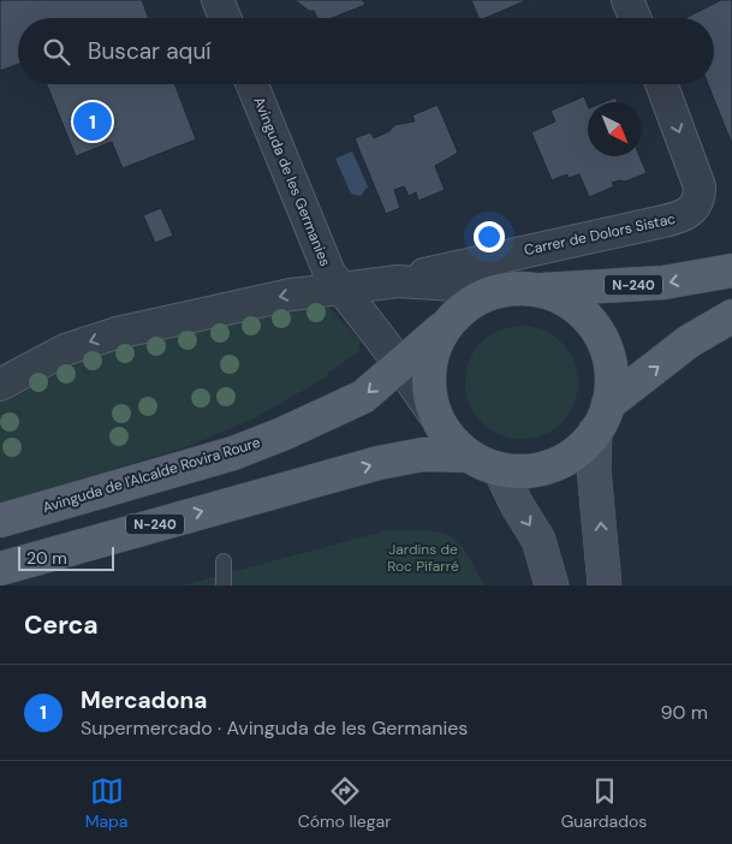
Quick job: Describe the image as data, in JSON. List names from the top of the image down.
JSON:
{
  "streets": {
    "main road": ["N-240", "Avinguda de l'Alcalde Rovira Roure"],
    "street": ["Avinguda de les Germanies", "Carrer de Dolors Sistac"]
  },
  "crossings": [
    ["Avinguda de les Germanies", "N-240"],
    ["Avinguda de les Germanies", "Avinguda de l'Alcalde Rovira Roure"],
    ["N-240", "Avinguda de l'Alcalde Rovira Roure"]
  ],
  "parks": ["Jardins de Roc Pifarré"],
  "scale_bar": "20 m",
  "north": "bottom right",
  "page": {
    "search": "Buscar aquí",
    "pins": "1",
    "scale": "20 m",
    "heading": "Cerca",
    "list": [
      {
        "mark": "1",
        "name": "Mercadona",
        "note": "Supermercado · Avinguda de les Germanies",
        "value": "90 m"
      }
    ],
    "nav": ["Mapa", "Cómo llegar", "Guardados"]
  }
}
